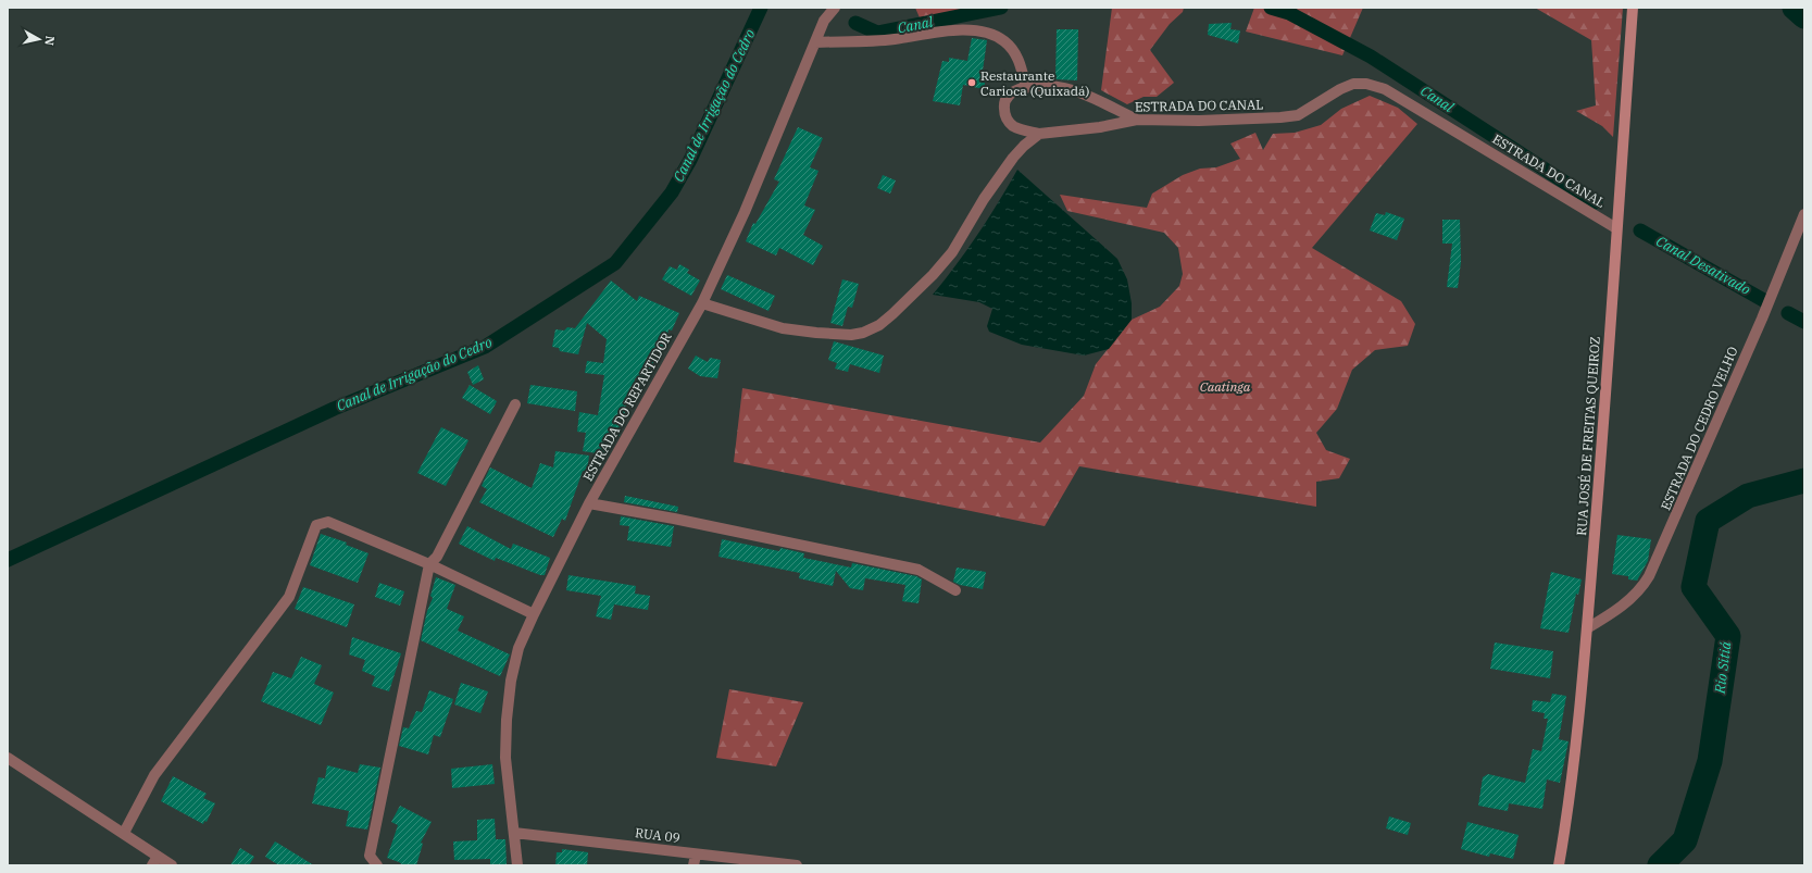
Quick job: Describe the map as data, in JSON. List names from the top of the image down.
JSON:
{
  "streets": {
    "main road": ["RUA JOSÉ DE FREITAS QUEIROZ"],
    "street": [
      "ESTRADA DO CANAL",
      "ESTRADA DO REPARTIDOR",
      "ESTRADA DO CEDRO VELHO",
      "RUA 09"
    ]
  },
  "crossings": [
    ["ESTRADA DO CANAL", "RUA JOSÉ DE FREITAS QUEIROZ"],
    ["ESTRADA DO REPARTIDOR", "RUA 09"],
    ["ESTRADA DO CEDRO VELHO", "RUA JOSÉ DE FREITAS QUEIROZ"]
  ],
  "water": [
    "Canal",
    "Canal de Irrigação do Cedro",
    "Canal Desativado",
    "Rio Sitiá"
  ],
  "parks": ["Caatinga"],
  "places": ["Restaurante Carioca (Quixadá)"],
  "north": "right"
}
